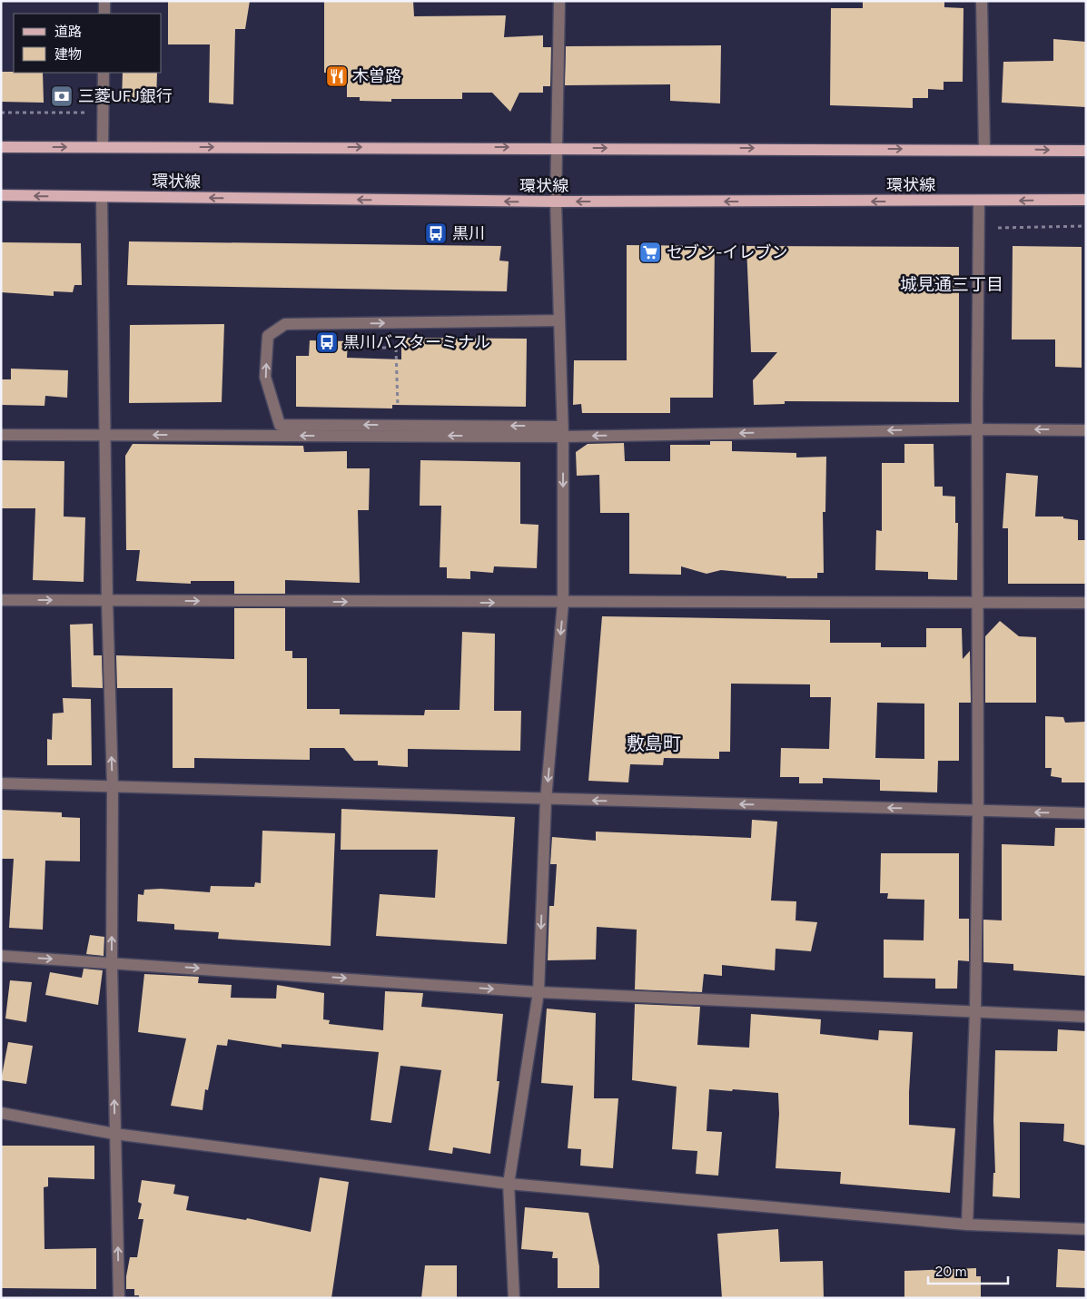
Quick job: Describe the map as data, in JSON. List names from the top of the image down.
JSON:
{
  "streets": {
    "main road": ["環状線"]
  },
  "districts": ["城見通三丁目", "敷島町"],
  "places": {
    "restaurant": ["木曽路"],
    "bank": ["三菱UFJ銀行"],
    "bus stop": ["黒川", "黒川バスターミナル"],
    "supermarket": ["セブン-イレブン"]
  },
  "legend": ["道路", "建物"],
  "scale_bar": "20 m"
}
